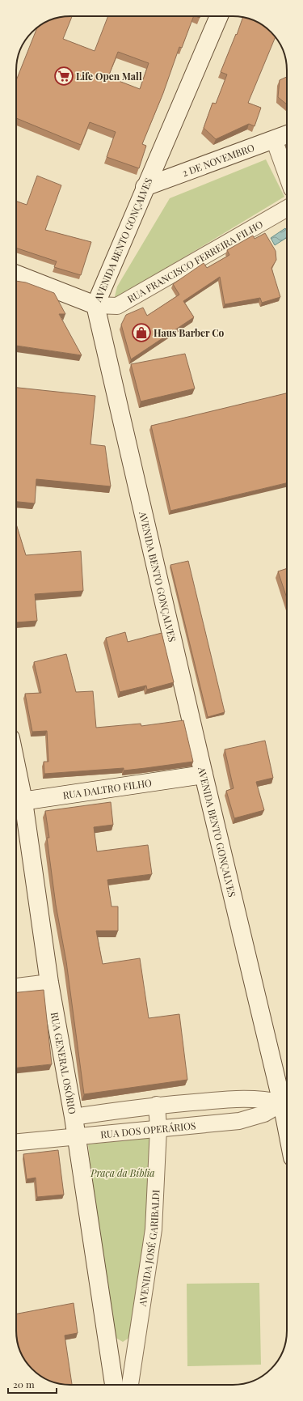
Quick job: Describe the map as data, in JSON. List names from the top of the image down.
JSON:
{
  "streets": {
    "main road": [
      "2 DE NOVEMBRO",
      "AVENIDA BENTO GONÇALVES",
      "RUA DALTRO FILHO",
      "RUA GENERAL OSÓRIO"
    ],
    "street": ["RUA FRANCISCO FERREIRA FILHO", "RUA DOS OPERÁRIOS", "AVENIDA JOSÉ GARIBALDI"]
  },
  "crossings": [
    ["2 DE NOVEMBRO", "AVENIDA BENTO GONÇALVES"],
    ["AVENIDA BENTO GONÇALVES", "RUA FRANCISCO FERREIRA FILHO"],
    ["AVENIDA BENTO GONÇALVES", "RUA DALTRO FILHO"],
    ["AVENIDA BENTO GONÇALVES", "RUA DOS OPERÁRIOS"],
    ["RUA DALTRO FILHO", "RUA GENERAL OSÓRIO"],
    ["RUA GENERAL OSÓRIO", "RUA DOS OPERÁRIOS"],
    ["RUA DOS OPERÁRIOS", "AVENIDA JOSÉ GARIBALDI"]
  ],
  "parks": ["Praça da Bíblia"],
  "places": {
    "supermarket": ["Life Open Mall"],
    "shop": ["Haus Barber Co"]
  },
  "scale_bar": "20 m"
}
